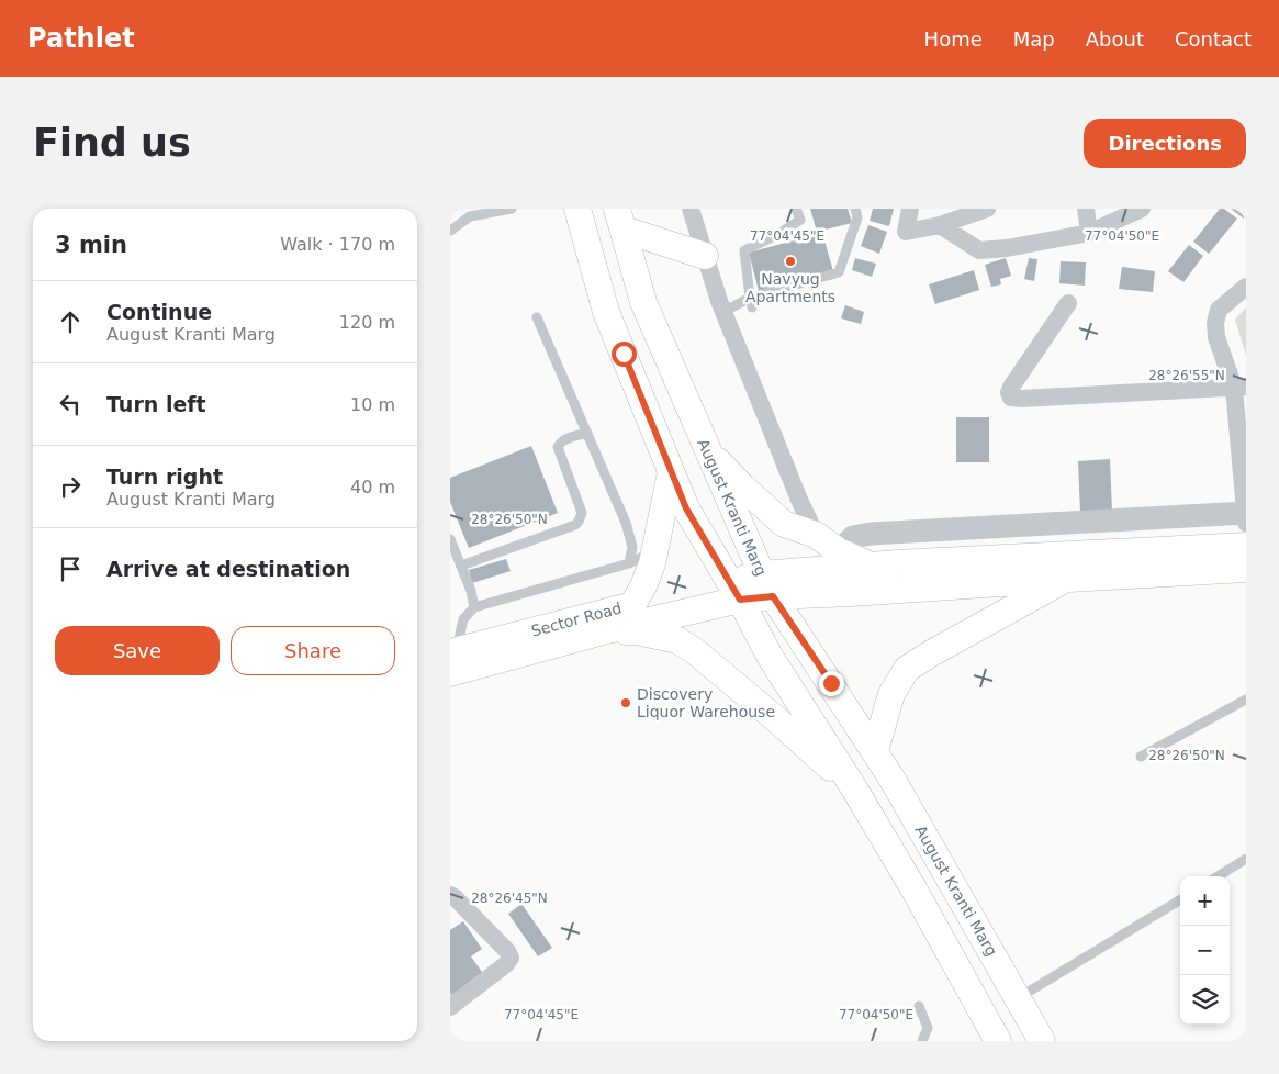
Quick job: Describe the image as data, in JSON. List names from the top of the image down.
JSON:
{
  "streets": {
    "main road": ["August Kranti Marg", "Sector Road"]
  },
  "crossings": [
    ["August Kranti Marg", "Sector Road"]
  ],
  "places": ["Navyug Apartments", "Discovery Liquor Warehouse"],
  "page": {
    "header": "Pathlet",
    "nav": [
      "Home",
      "Map",
      "About",
      "Contact"
    ],
    "buttons": [
      "Directions",
      ["Save", "Share"]
    ],
    "title": "Find us",
    "heading": ["3 min", "Walk · 170 m"],
    "list": [
      ["Continue", "August Kranti Marg", "120 m"],
      ["Turn left", "10 m"],
      ["Turn right", "August Kranti Marg", "40 m"],
      "Arrive at destination"
    ],
    "map_buttons": ["+", "−"]
  },
  "coordinates": [
    "77°04'45\"E",
    "77°04'50\"E",
    "28°26'55\"N",
    "28°26'50\"N",
    "28°26'45\"N"
  ]
}
